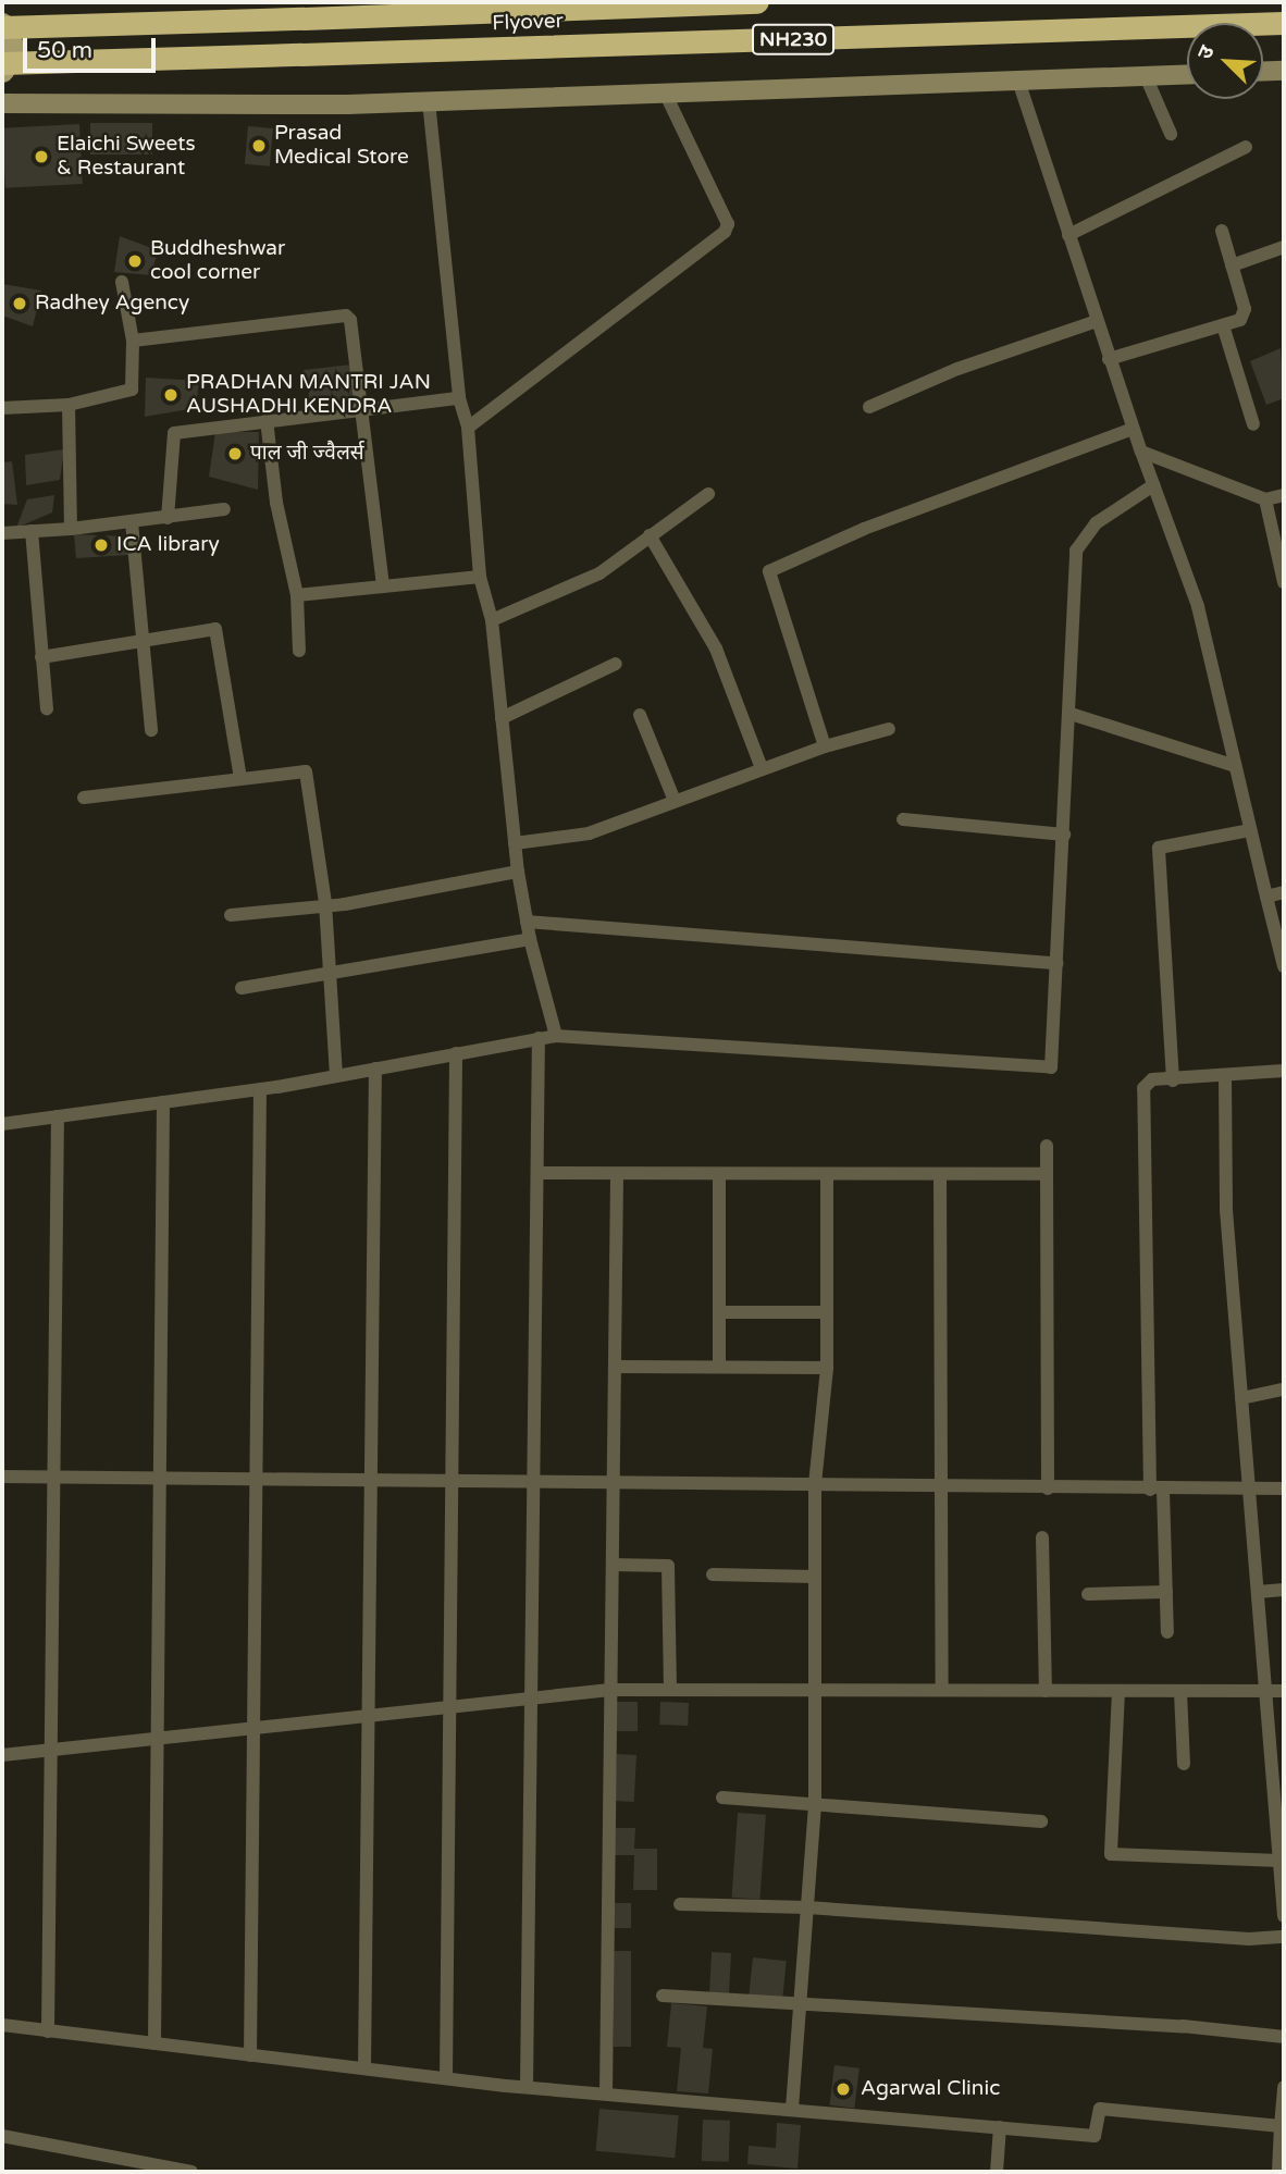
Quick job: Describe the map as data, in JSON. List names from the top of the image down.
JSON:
{
  "streets": {
    "highway": ["Flyover", "NH230"]
  },
  "places": [
    "Prasad Medical Store",
    "Elaichi Sweets & Restaurant",
    "Buddheshwar cool corner",
    "Radhey Agency",
    "PRADHAN MANTRI JAN AUSHADHI KENDRA",
    "पाल जी ज्वैलर्स",
    "ICA library",
    "Agarwal Clinic"
  ],
  "scale_bar": "50 m",
  "north": "top left"
}
